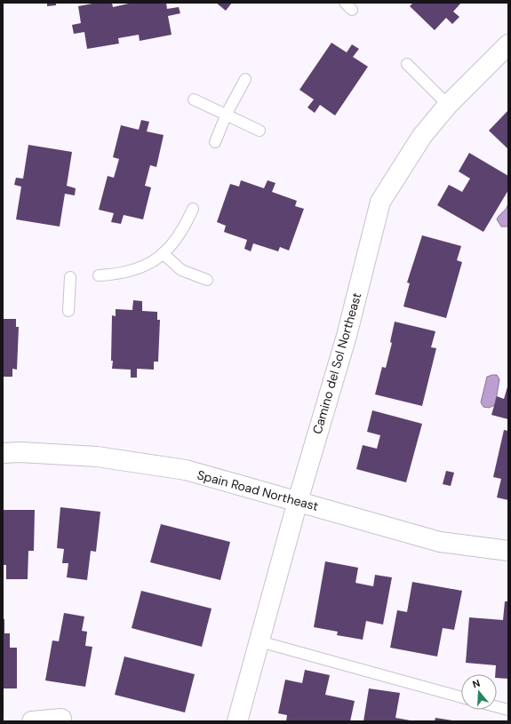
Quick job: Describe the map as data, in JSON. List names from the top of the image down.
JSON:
{
  "streets": {
    "street": ["Camino del Sol Northeast", "Spain Road Northeast"]
  },
  "crossings": [
    ["Camino del Sol Northeast", "Spain Road Northeast"]
  ],
  "north": "top"
}
